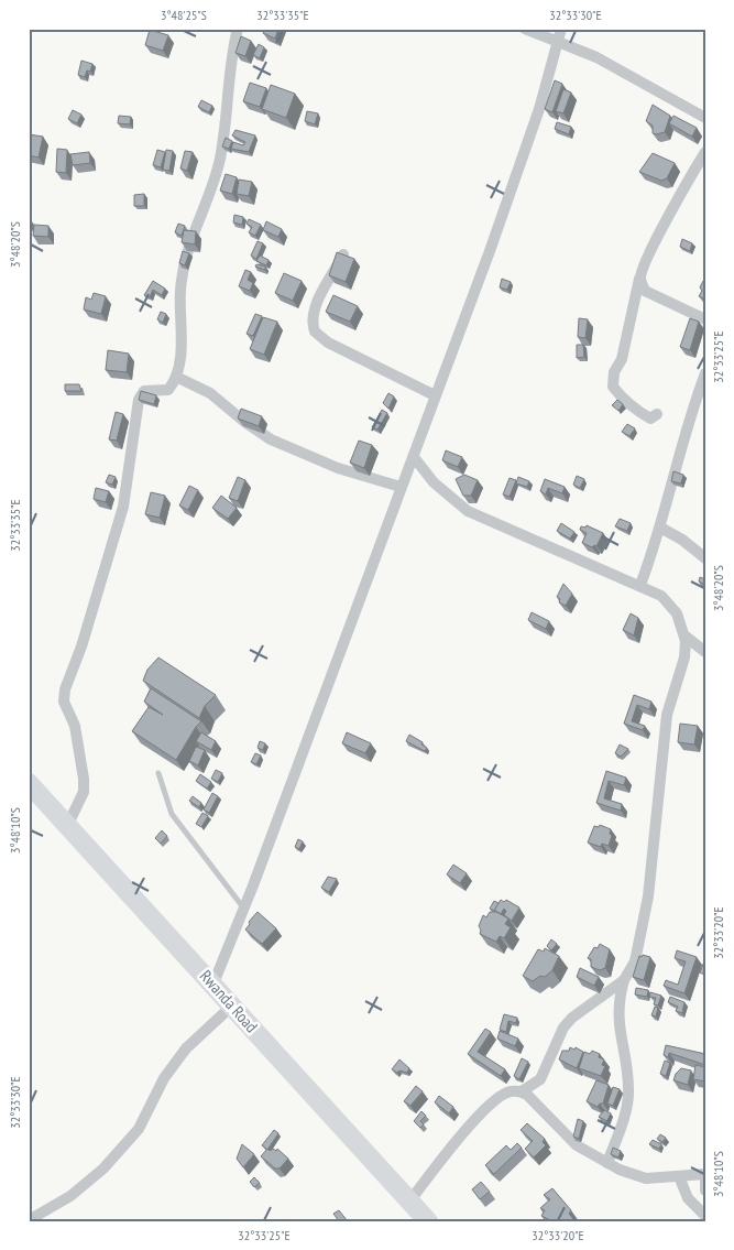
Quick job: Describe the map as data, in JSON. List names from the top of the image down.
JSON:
{
  "streets": {
    "highway": ["Rwanda Road"]
  },
  "coordinates": [
    "3°48'25\"S",
    "32°33'35\"E",
    "32°33'30\"E",
    "3°48'20\"S",
    "32°33'25\"E",
    "3°48'10\"S",
    "32°33'20\"E"
  ]
}
